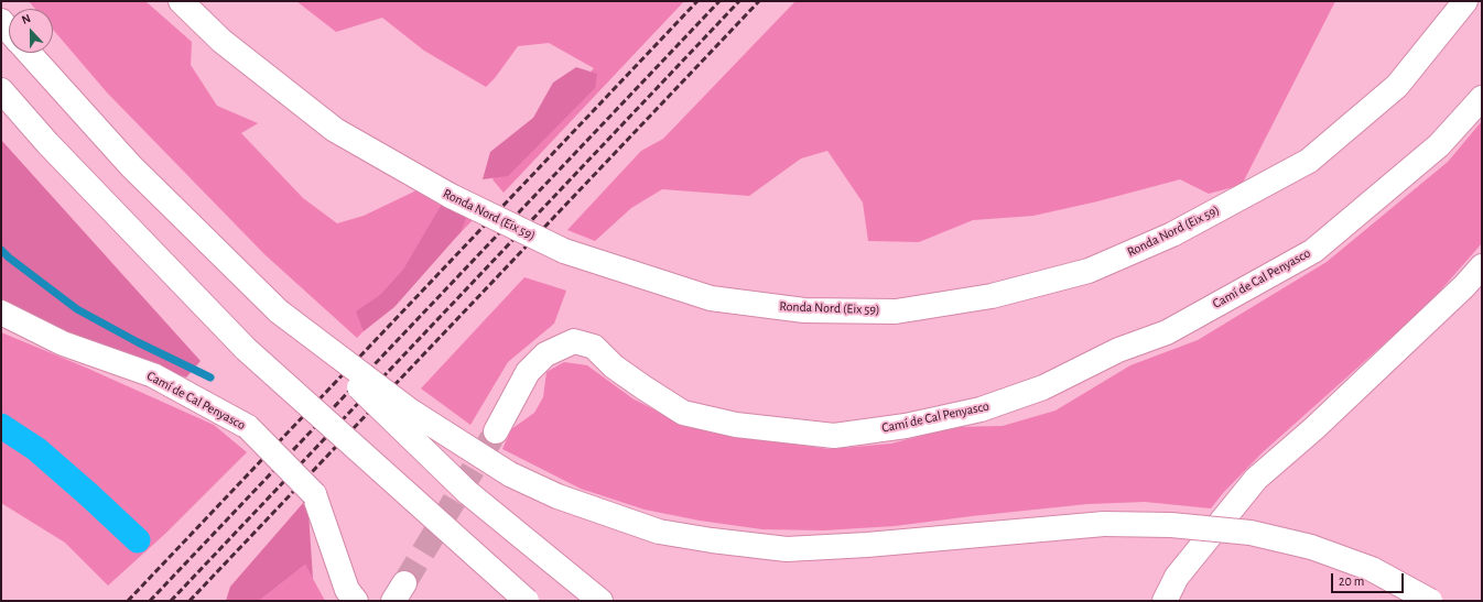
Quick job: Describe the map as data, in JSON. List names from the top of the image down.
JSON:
{
  "streets": {
    "main road": ["Ronda Nord (Eix 59)", "Camí de Cal Penyasco"]
  },
  "scale_bar": "20 m",
  "north": "top"
}
